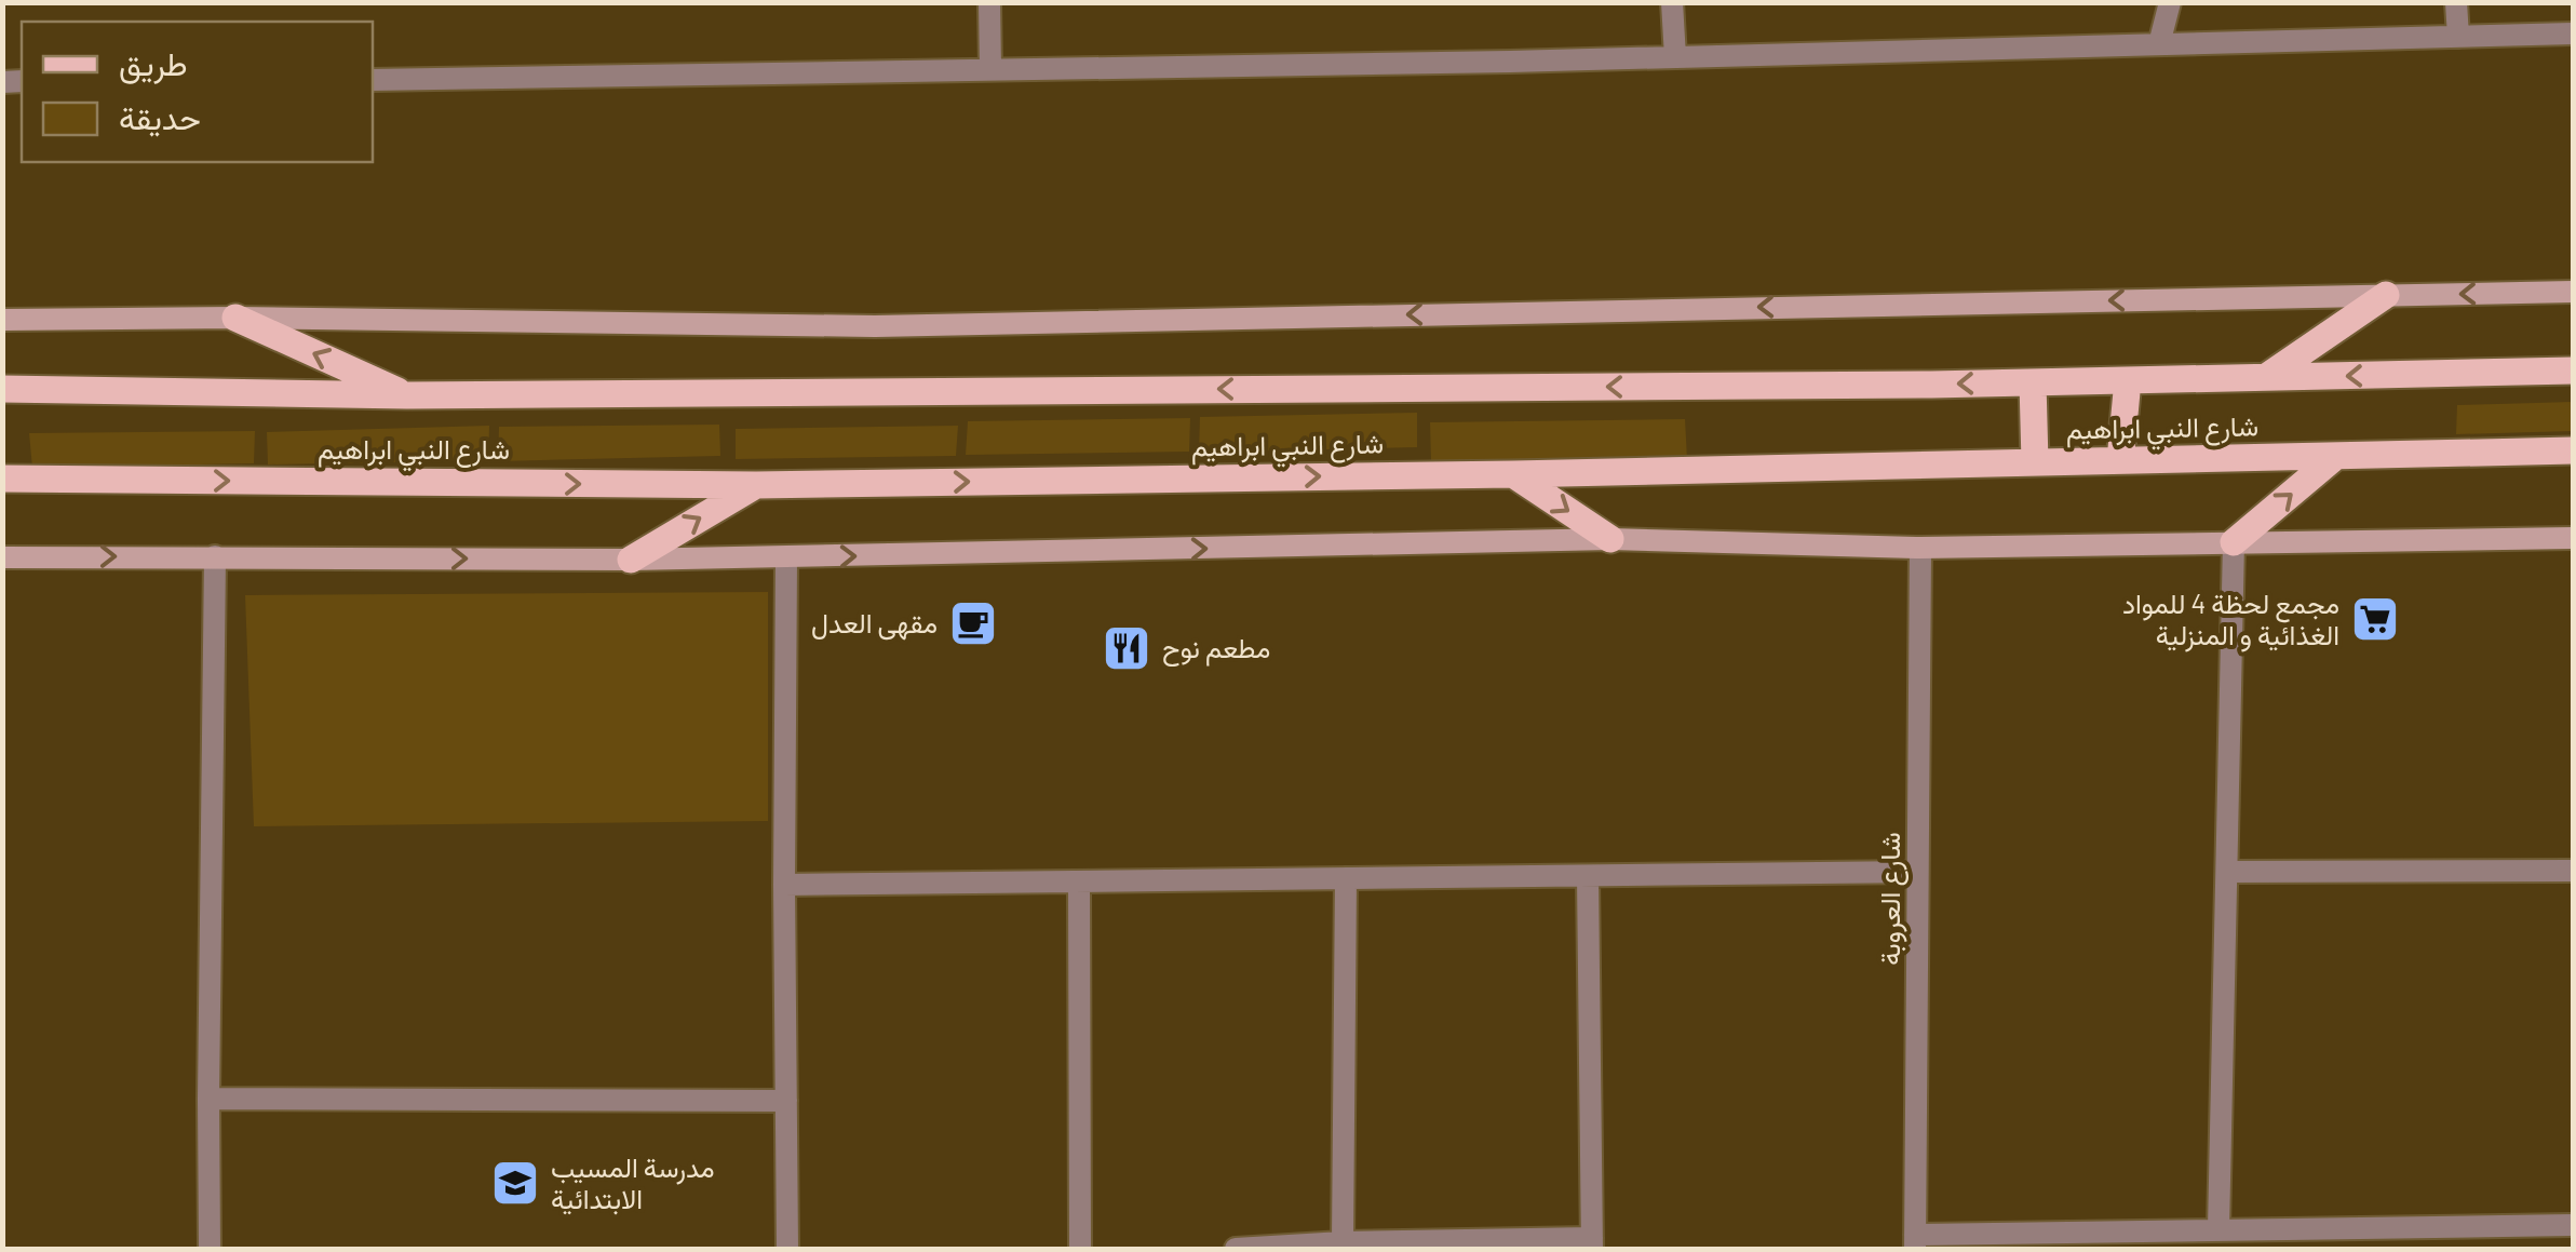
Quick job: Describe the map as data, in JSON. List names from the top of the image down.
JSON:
{
  "streets": {
    "main road": ["شارع النبي ابراهيم"],
    "street": ["شارع العروبة"]
  },
  "places": {
    "supermarket": ["مجمع لحظة 4 للمواد الغذائية و المنزلية"],
    "cafe": ["مقهى العدل"],
    "restaurant": ["مطعم نوح"],
    "school or university": ["مدرسة المسيب الابتدائية"]
  },
  "legend": ["طريق", "حديقة"]
}
